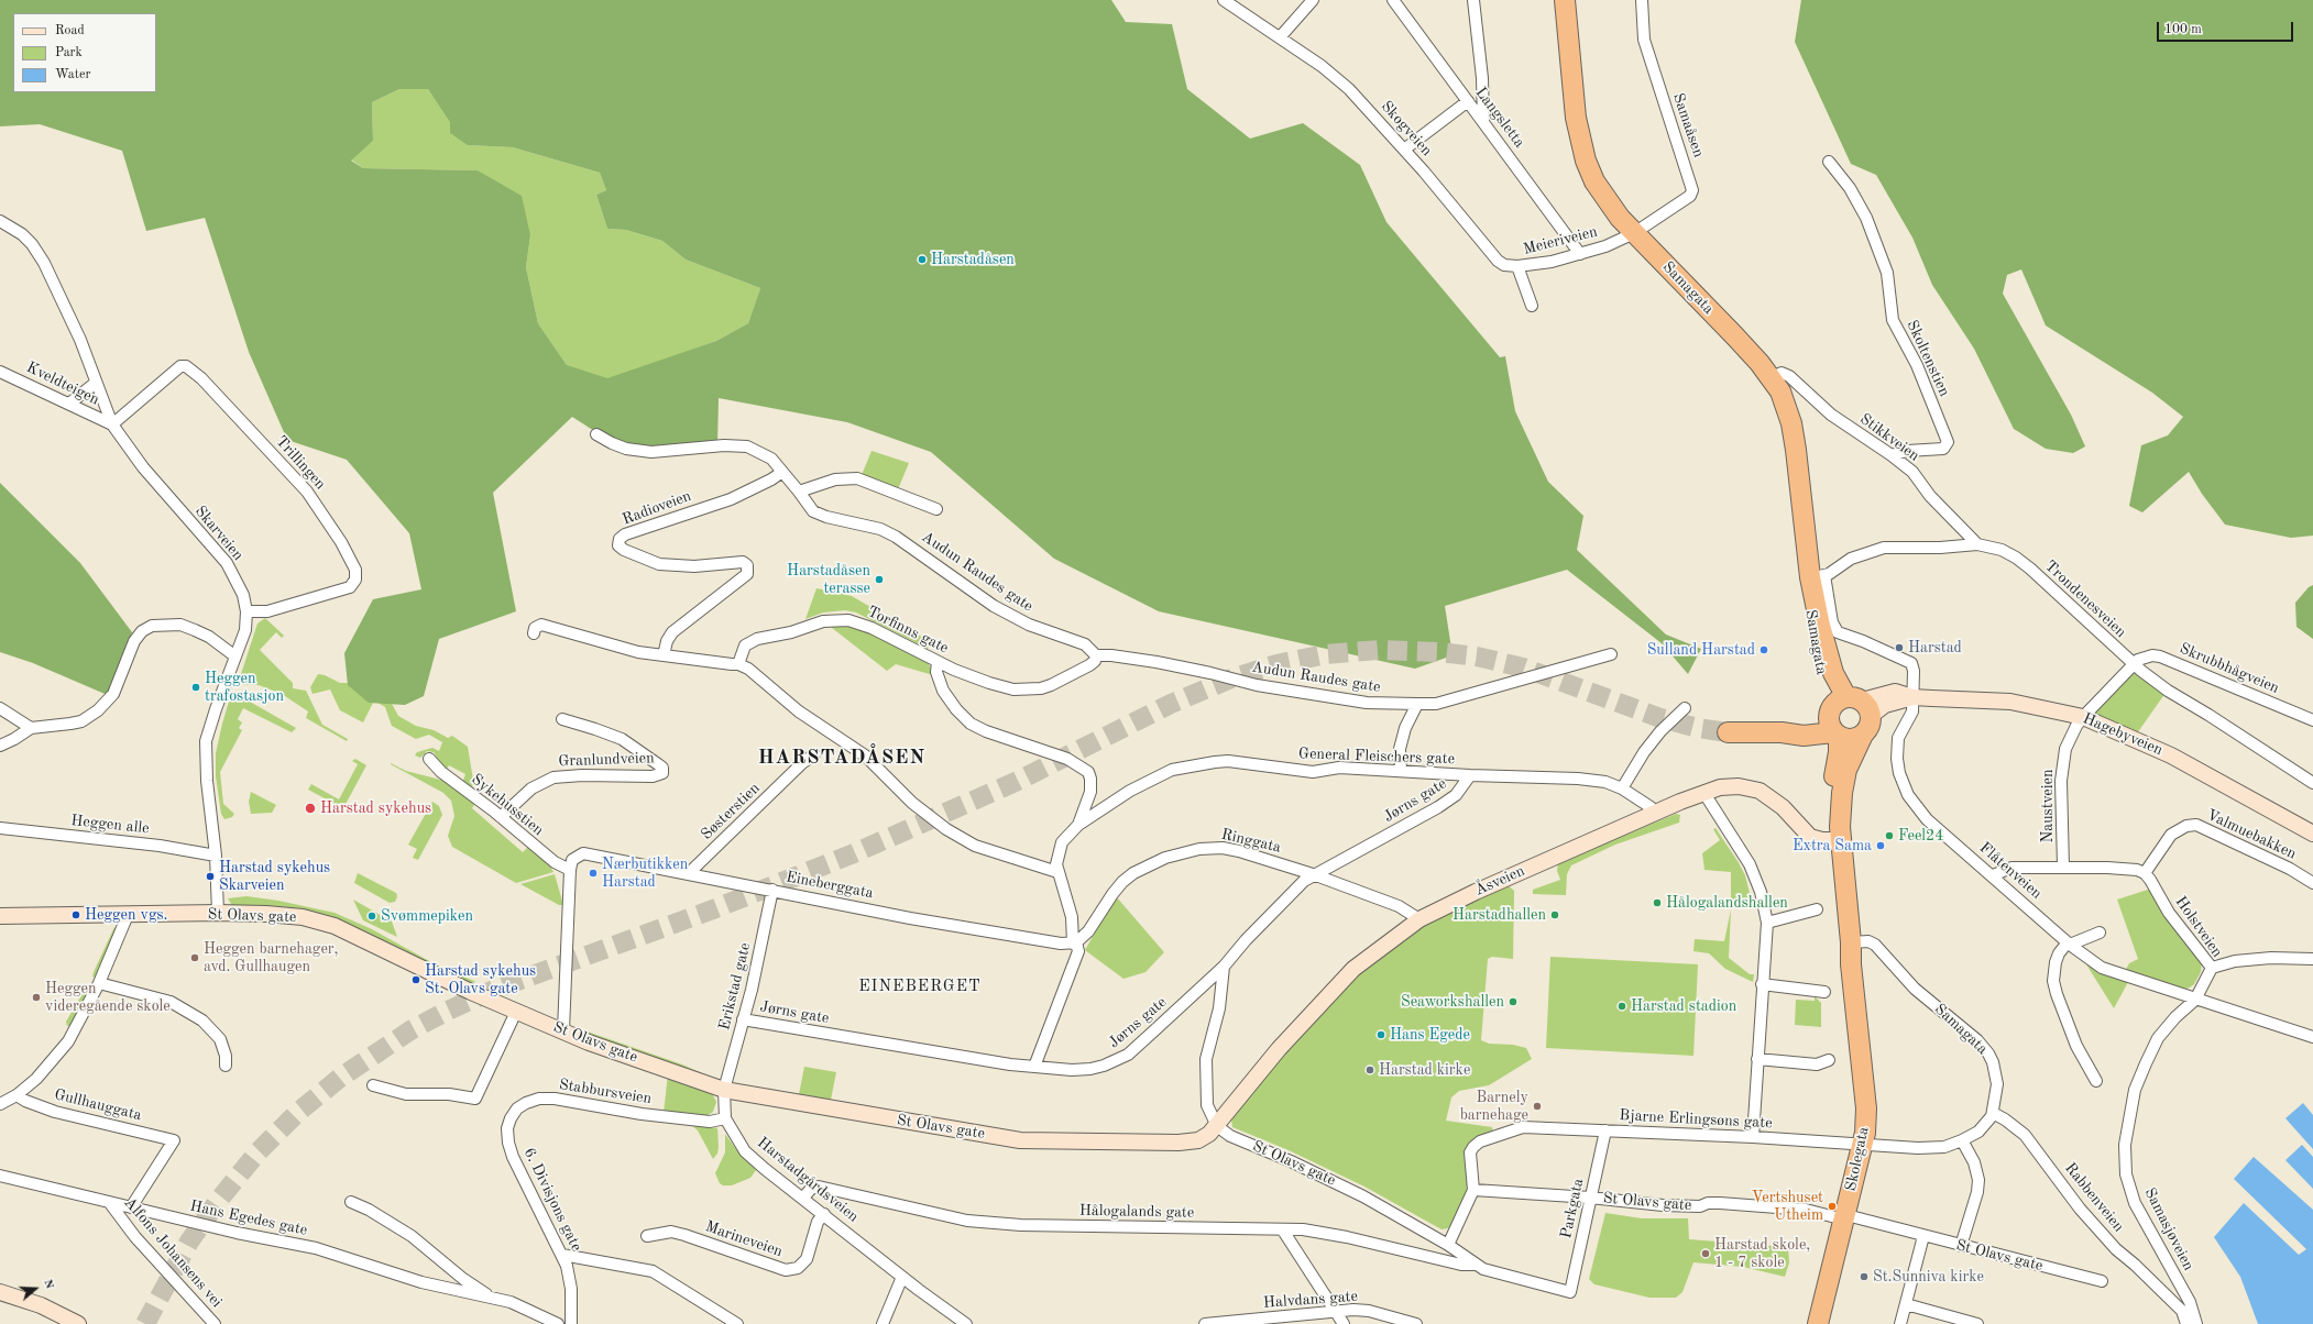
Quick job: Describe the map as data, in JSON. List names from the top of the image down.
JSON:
{
  "streets": {
    "highway": ["Samagata", "Skolegata"],
    "street": [
      "Langsletta",
      "Samaåsen",
      "Skogveien",
      "Meieriveien",
      "Skoltenstien",
      "Kveldteigen",
      "Stikkveien",
      "Trillingen",
      "Radioveien",
      "Skarveien",
      "Audun Raudes gate",
      "Trondenesveien",
      "Torfinns gate",
      "Skrubbhågveien",
      "Hagebyveien",
      "General Fleischers gate",
      "Granlundveien",
      "Jørns gate",
      "Sykehusstien",
      "Naustveien",
      "Søsterstien",
      "Heggen alle",
      "Valmuebakken",
      "Ringgata",
      "Flåtenveien",
      "Åsveien",
      "Eineberggata",
      "St Olavs gate",
      "Holstveien",
      "Erikstad gate",
      "Stabbursveien",
      "Gullhauggata",
      "Bjarne Erlingsøns gate",
      "Harstadgårdsveien",
      "Rabbenveien",
      "6. Divisjons gate",
      "Parkgata",
      "Hålogalands gate",
      "Hans Egedes gate",
      "Samasjøveien",
      "Marineveien",
      "Alfons Johansens vei",
      "Halvdans gate"
    ]
  },
  "crossings": [
    ["Langsletta", "Meieriveien"],
    ["Samaåsen", "Meieriveien"],
    ["Samaåsen", "Samagata"],
    ["Skogveien", "Meieriveien"],
    ["Meieriveien", "Samagata"],
    ["Samagata", "Stikkveien"],
    ["Samagata", "Trondenesveien"],
    ["Samagata", "Hagebyveien"],
    ["Samagata", "Flåtenveien"],
    ["Samagata", "Bjarne Erlingsøns gate"],
    ["Samagata", "Rabbenveien"],
    ["Skoltenstien", "Stikkveien"],
    ["Kveldteigen", "Trillingen"],
    ["Kveldteigen", "Skarveien"],
    ["Stikkveien", "Trondenesveien"],
    ["Trillingen", "Skarveien"],
    ["Skarveien", "Heggen alle"],
    ["Skarveien", "St Olavs gate"],
    ["Audun Raudes gate", "Torfinns gate"],
    ["Trondenesveien", "Skrubbhågveien"],
    ["Trondenesveien", "Naustveien"],
    ["Trondenesveien", "Flåtenveien"],
    ["Skrubbhågveien", "Naustveien"],
    ["Hagebyveien", "Naustveien"],
    ["Hagebyveien", "Flåtenveien"],
    ["General Fleischers gate", "Jørns gate"],
    ["General Fleischers gate", "Ringgata"],
    ["General Fleischers gate", "Åsveien"],
    ["General Fleischers gate", "Eineberggata"],
    ["Granlundveien", "Sykehusstien"],
    ["Jørns gate", "Ringgata"],
    ["Jørns gate", "Erikstad gate"],
    ["Sykehusstien", "Eineberggata"],
    ["Søsterstien", "Eineberggata"],
    ["Valmuebakken", "Holstveien"],
    ["Ringgata", "Åsveien"],
    ["Ringgata", "Eineberggata"],
    ["Flåtenveien", "Holstveien"],
    ["Flåtenveien", "Samasjøveien"],
    ["Åsveien", "St Olavs gate"],
    ["Eineberggata", "Erikstad gate"],
    ["St Olavs gate", "Erikstad gate"],
    ["St Olavs gate", "Bjarne Erlingsøns gate"],
    ["St Olavs gate", "Skolegata"],
    ["St Olavs gate", "Harstadgårdsveien"],
    ["St Olavs gate", "Parkgata"],
    ["St Olavs gate", "Hålogalands gate"],
    ["Holstveien", "Samasjøveien"],
    ["Erikstad gate", "Harstadgårdsveien"],
    ["Stabbursveien", "Harstadgårdsveien"],
    ["Stabbursveien", "6. Divisjons gate"],
    ["Gullhauggata", "Hans Egedes gate"],
    ["Bjarne Erlingsøns gate", "Skolegata"],
    ["Bjarne Erlingsøns gate", "Parkgata"],
    ["Harstadgårdsveien", "Hålogalands gate"],
    ["Harstadgårdsveien", "Marineveien"],
    ["Parkgata", "Hålogalands gate"],
    ["Hans Egedes gate", "Alfons Johansens vei"]
  ],
  "districts": ["HARSTADÅSEN", "EINEBERGET"],
  "places": [
    "Harstadåsen",
    "Harstadåsen terasse",
    "Harstad",
    "Sulland Harstad",
    "Heggen trafostasjon",
    "Harstad sykehus",
    "Feel24",
    "Extra Sama",
    "Nærbutikken Harstad",
    "Harstad sykehus Skarveien",
    "Hålogalandshallen",
    "Heggen vgs.",
    "Harstadhallen",
    "Svømmepiken",
    "Heggen barnehager, avd. Gullhaugen",
    "Harstad sykehus St. Olavs gate",
    "Heggen videregående skole",
    "Seaworkshallen",
    "Harstad stadion",
    "Hans Egede",
    "Harstad kirke",
    "Barnely barnehage",
    "Vertshuset Utheim",
    "Harstad skole, 1 - 7 skole",
    "St.Sunniva kirke"
  ],
  "legend": ["Road", "Park", "Water"],
  "scale_bar": "100 m",
  "north": "right"
}
